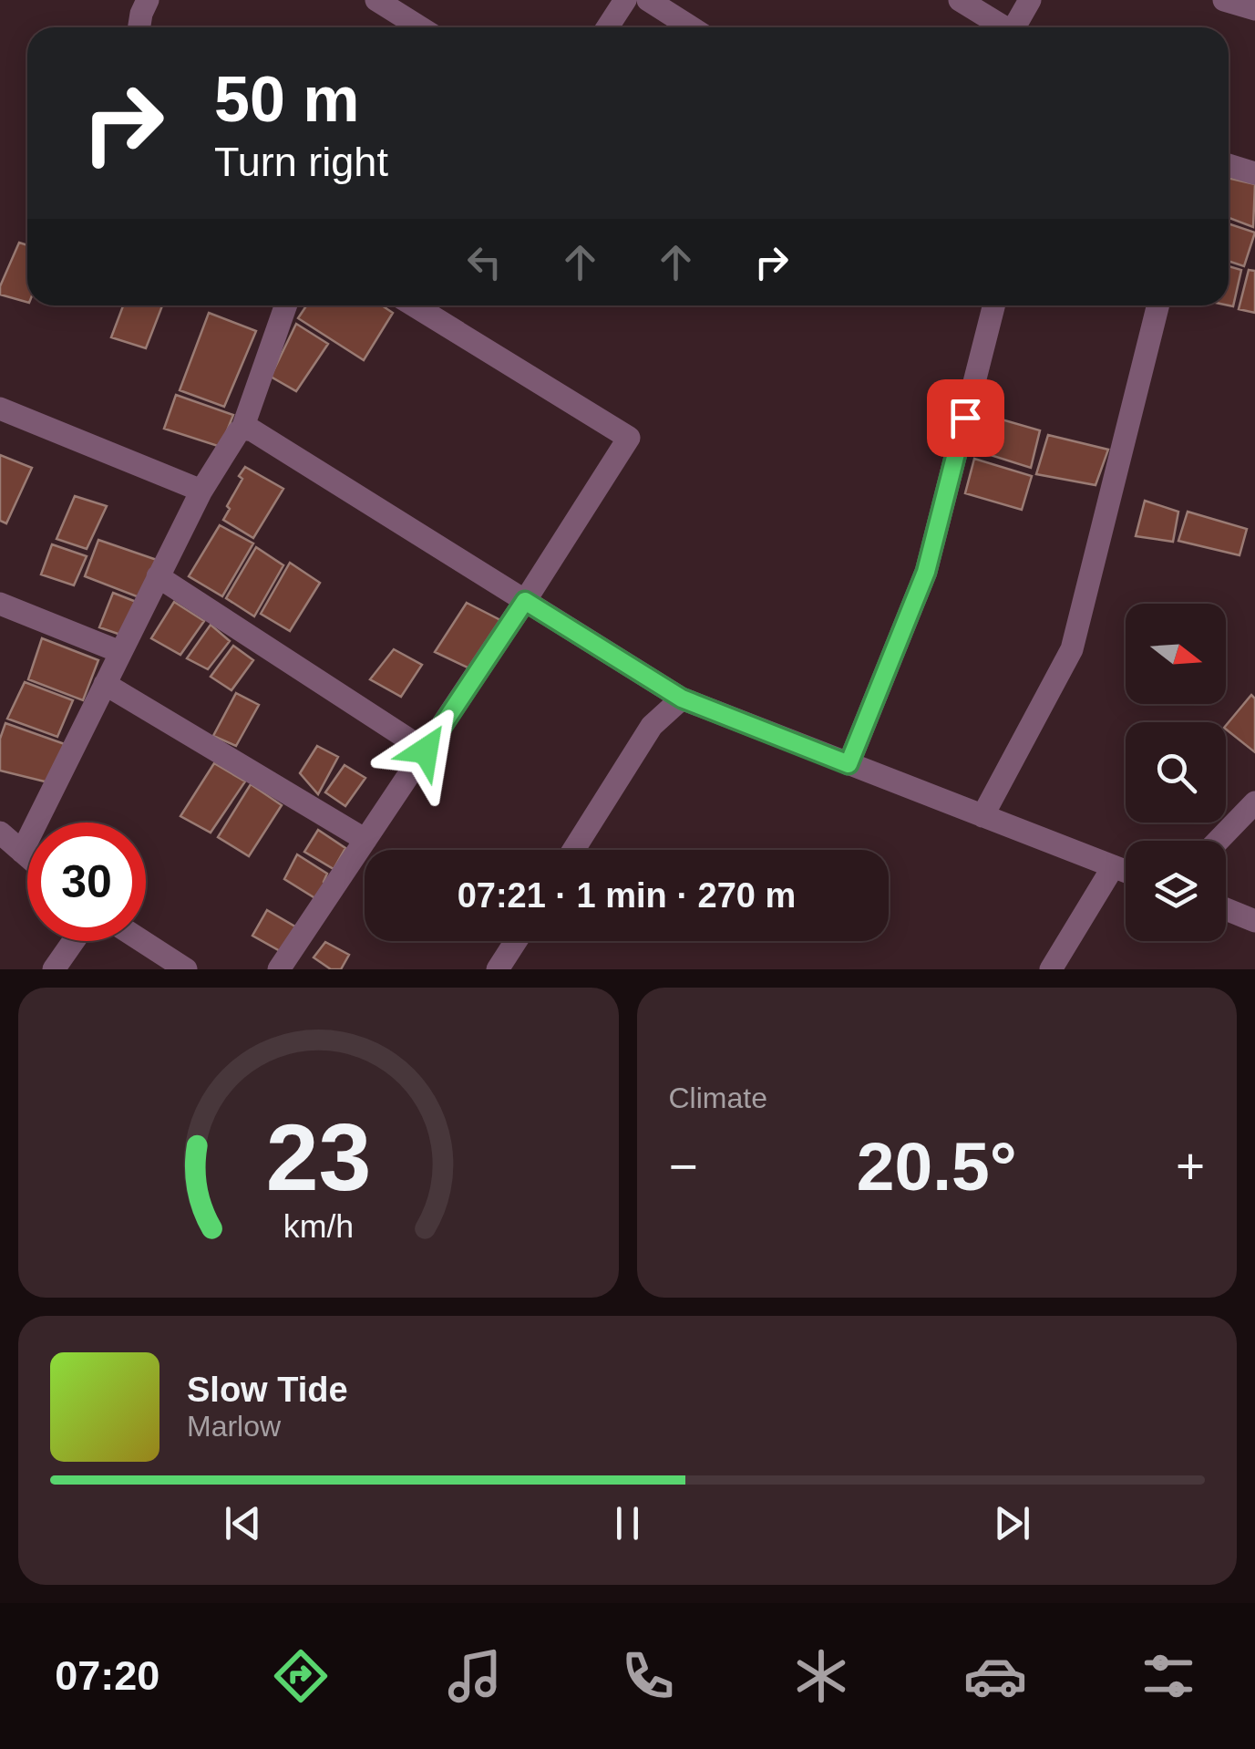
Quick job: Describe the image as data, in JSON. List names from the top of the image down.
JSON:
{
  "north": "right",
  "page": {
    "turn": ["50 m", "Turn right"],
    "limit": "30",
    "trip": "07:21 · 1 min · 270 m",
    "tile": "Climate",
    "heat": ["−", "20.5°", "+"],
    "song": ["Slow Tide", "Marlow"],
    "tabs": "07:20",
    "gauge": ["23", "km/h"]
  }
}
